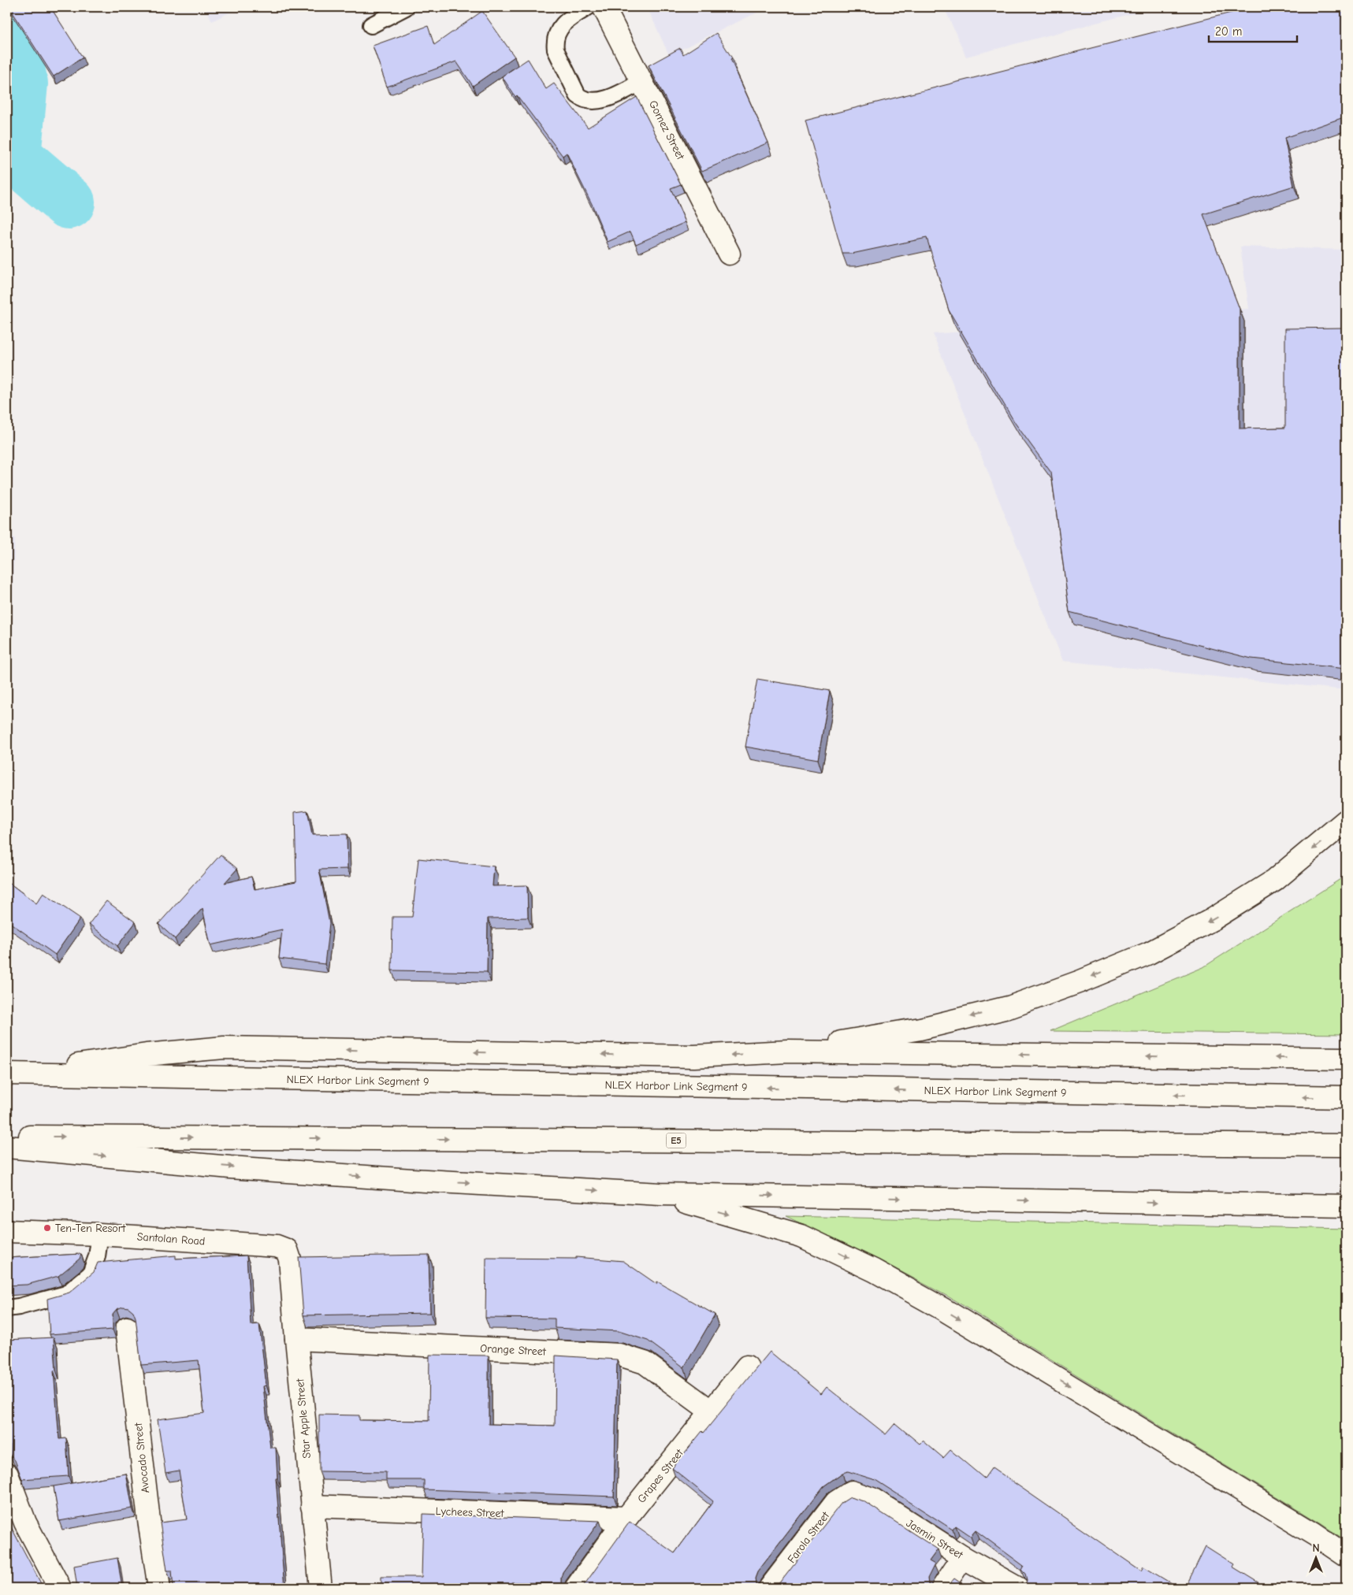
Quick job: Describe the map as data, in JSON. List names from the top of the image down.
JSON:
{
  "streets": {
    "main road": [
      "Gomez Street",
      "NLEX Harbor Link Segment 9",
      "E5",
      "Santolan Road",
      "Orange Street",
      "Star Apple Street",
      "Avocado Street",
      "Grapes Street",
      "Lychees Street",
      "Farola Street",
      "Jasmin Street"
    ]
  },
  "crossings": [
    ["Santolan Road", "Star Apple Street"],
    ["Orange Street", "Star Apple Street"],
    ["Orange Street", "Grapes Street"],
    ["Star Apple Street", "Lychees Street"],
    ["Grapes Street", "Lychees Street"],
    ["Farola Street", "Jasmin Street"]
  ],
  "places": ["Ten-Ten Resort"],
  "scale_bar": "20 m",
  "north": "top"
}
